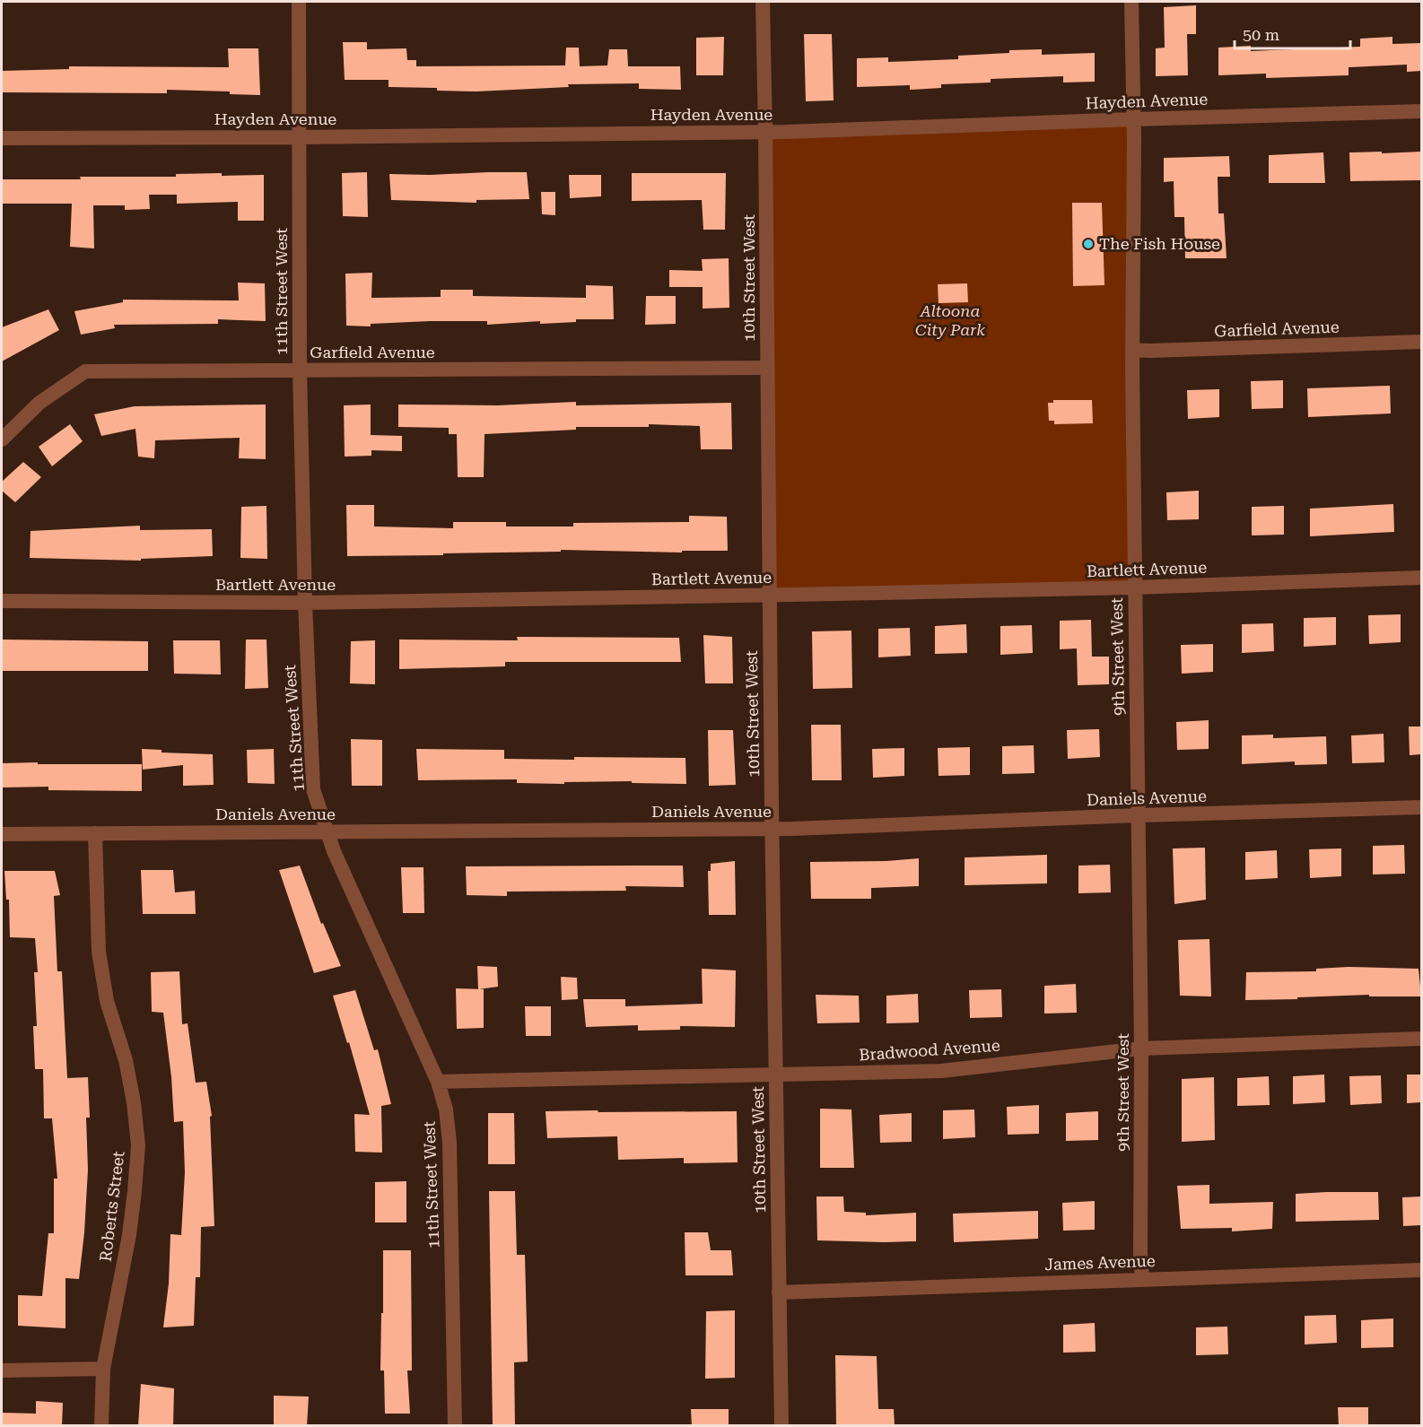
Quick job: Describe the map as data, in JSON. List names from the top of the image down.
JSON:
{
  "streets": {
    "street": [
      "Hayden Avenue",
      "10th Street West",
      "11th Street West",
      "Garfield Avenue",
      "Bartlett Avenue",
      "9th Street West",
      "Daniels Avenue",
      "Bradwood Avenue",
      "Roberts Street",
      "James Avenue"
    ]
  },
  "crossings": [
    ["Hayden Avenue", "10th Street West"],
    ["Hayden Avenue", "11th Street West"],
    ["Hayden Avenue", "9th Street West"],
    ["10th Street West", "Garfield Avenue"],
    ["10th Street West", "Bartlett Avenue"],
    ["10th Street West", "Daniels Avenue"],
    ["10th Street West", "Bradwood Avenue"],
    ["10th Street West", "James Avenue"],
    ["11th Street West", "Garfield Avenue"],
    ["11th Street West", "Bartlett Avenue"],
    ["11th Street West", "Daniels Avenue"],
    ["11th Street West", "Bradwood Avenue"],
    ["Garfield Avenue", "9th Street West"],
    ["Bartlett Avenue", "9th Street West"],
    ["9th Street West", "Daniels Avenue"],
    ["9th Street West", "Bradwood Avenue"],
    ["9th Street West", "James Avenue"],
    ["Daniels Avenue", "Roberts Street"]
  ],
  "parks": ["Altoona City Park"],
  "places": ["The Fish House"],
  "scale_bar": "50 m"
}
